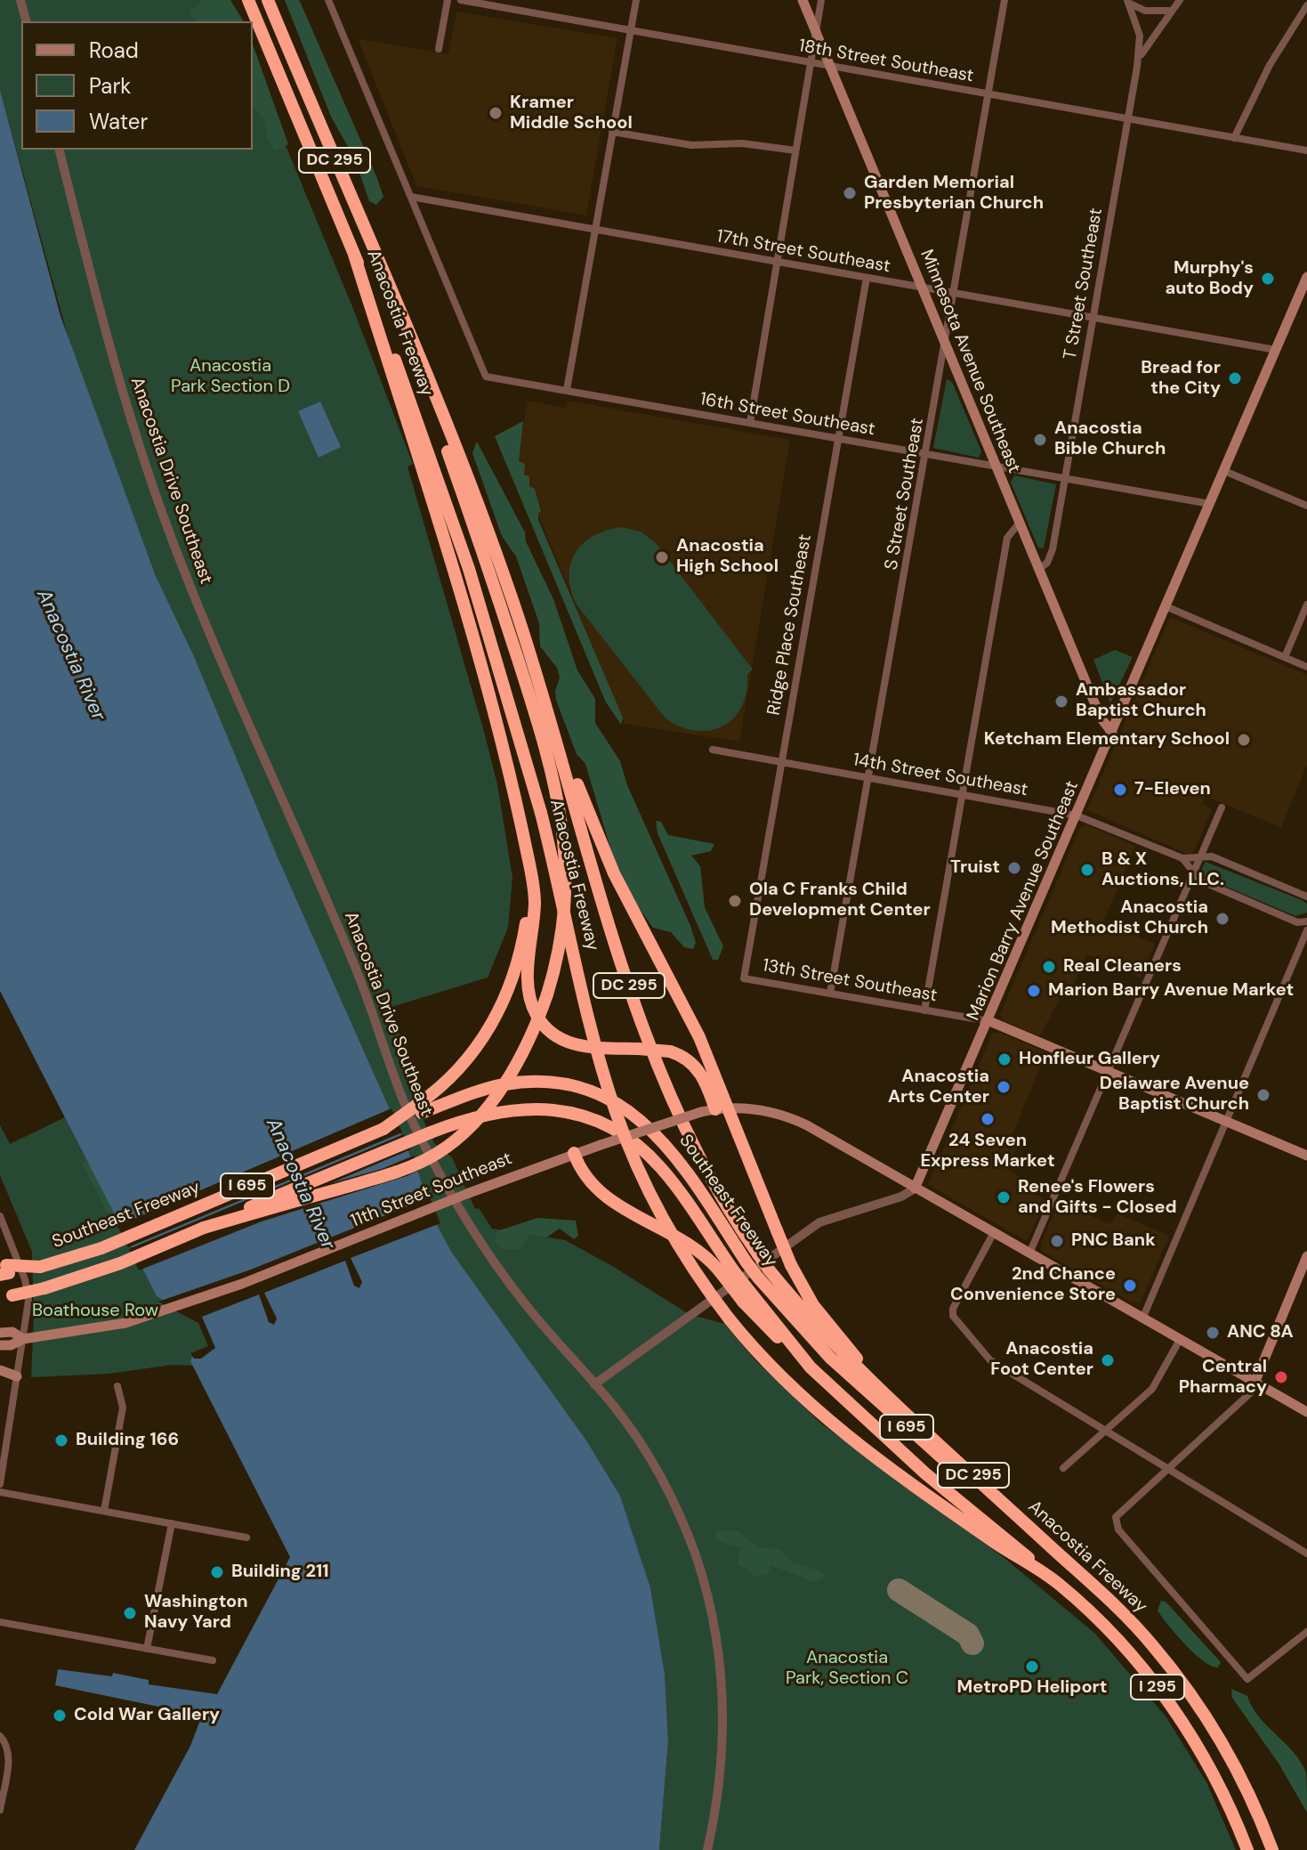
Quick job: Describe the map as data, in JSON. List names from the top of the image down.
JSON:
{
  "streets": {
    "highway": [
      "DC 295",
      "Anacostia Freeway",
      "I 695",
      "Southeast Freeway",
      "I 295"
    ],
    "main road": [
      "Minnesota Avenue Southeast",
      "Marion Barry Avenue Southeast",
      "13th Street Southeast",
      "11th Street Southeast"
    ],
    "street": [
      "18th Street Southeast",
      "17th Street Southeast",
      "T Street Southeast",
      "16th Street Southeast",
      "Anacostia Drive Southeast",
      "S Street Southeast",
      "Ridge Place Southeast",
      "14th Street Southeast"
    ]
  },
  "crossings": [
    ["18th Street Southeast", "T Street Southeast"],
    ["18th Street Southeast", "Minnesota Avenue Southeast"],
    ["18th Street Southeast", "S Street Southeast"],
    ["17th Street Southeast", "T Street Southeast"],
    ["17th Street Southeast", "Minnesota Avenue Southeast"],
    ["17th Street Southeast", "16th Street Southeast"],
    ["17th Street Southeast", "S Street Southeast"],
    ["17th Street Southeast", "Ridge Place Southeast"],
    ["17th Street Southeast", "Marion Barry Avenue Southeast"],
    ["T Street Southeast", "Minnesota Avenue Southeast"],
    ["T Street Southeast", "16th Street Southeast"],
    ["Anacostia Freeway", "Southeast Freeway"],
    ["Minnesota Avenue Southeast", "16th Street Southeast"],
    ["Minnesota Avenue Southeast", "S Street Southeast"],
    ["Minnesota Avenue Southeast", "Marion Barry Avenue Southeast"],
    ["16th Street Southeast", "S Street Southeast"],
    ["16th Street Southeast", "Ridge Place Southeast"],
    ["16th Street Southeast", "Marion Barry Avenue Southeast"],
    ["S Street Southeast", "14th Street Southeast"],
    ["S Street Southeast", "13th Street Southeast"],
    ["Ridge Place Southeast", "14th Street Southeast"],
    ["Ridge Place Southeast", "13th Street Southeast"],
    ["14th Street Southeast", "Marion Barry Avenue Southeast"],
    ["Marion Barry Avenue Southeast", "13th Street Southeast"],
    ["Marion Barry Avenue Southeast", "11th Street Southeast"]
  ],
  "water": ["Anacostia River"],
  "parks": ["Anacostia Park Section D", "Boathouse Row", "Anacostia Park, Section C"],
  "places": [
    "Kramer Middle School",
    "Garden Memorial Presbyterian Church",
    "Murphy's auto Body",
    "Bread for the City",
    "Anacostia Bible Church",
    "Anacostia High School",
    "Ambassador Baptist Church",
    "Ketcham Elementary School",
    "7-Eleven",
    "Truist",
    "B & X Auctions, LLC.",
    "Ola C Franks Child Development Center",
    "Anacostia Methodist Church",
    "Real Cleaners",
    "Marion Barry Avenue Market",
    "Honfleur Gallery",
    "Anacostia Arts Center",
    "Delaware Avenue Baptist Church",
    "24 Seven Express Market",
    "Renee's Flowers and Gifts - Closed",
    "PNC Bank",
    "2nd Chance Convenience Store",
    "ANC 8A",
    "Anacostia Foot Center",
    "Central Pharmacy",
    "Building 166",
    "Building 211",
    "Washington Navy Yard",
    "MetroPD Heliport",
    "Cold War Gallery"
  ],
  "legend": ["Road", "Park", "Water"]
}
